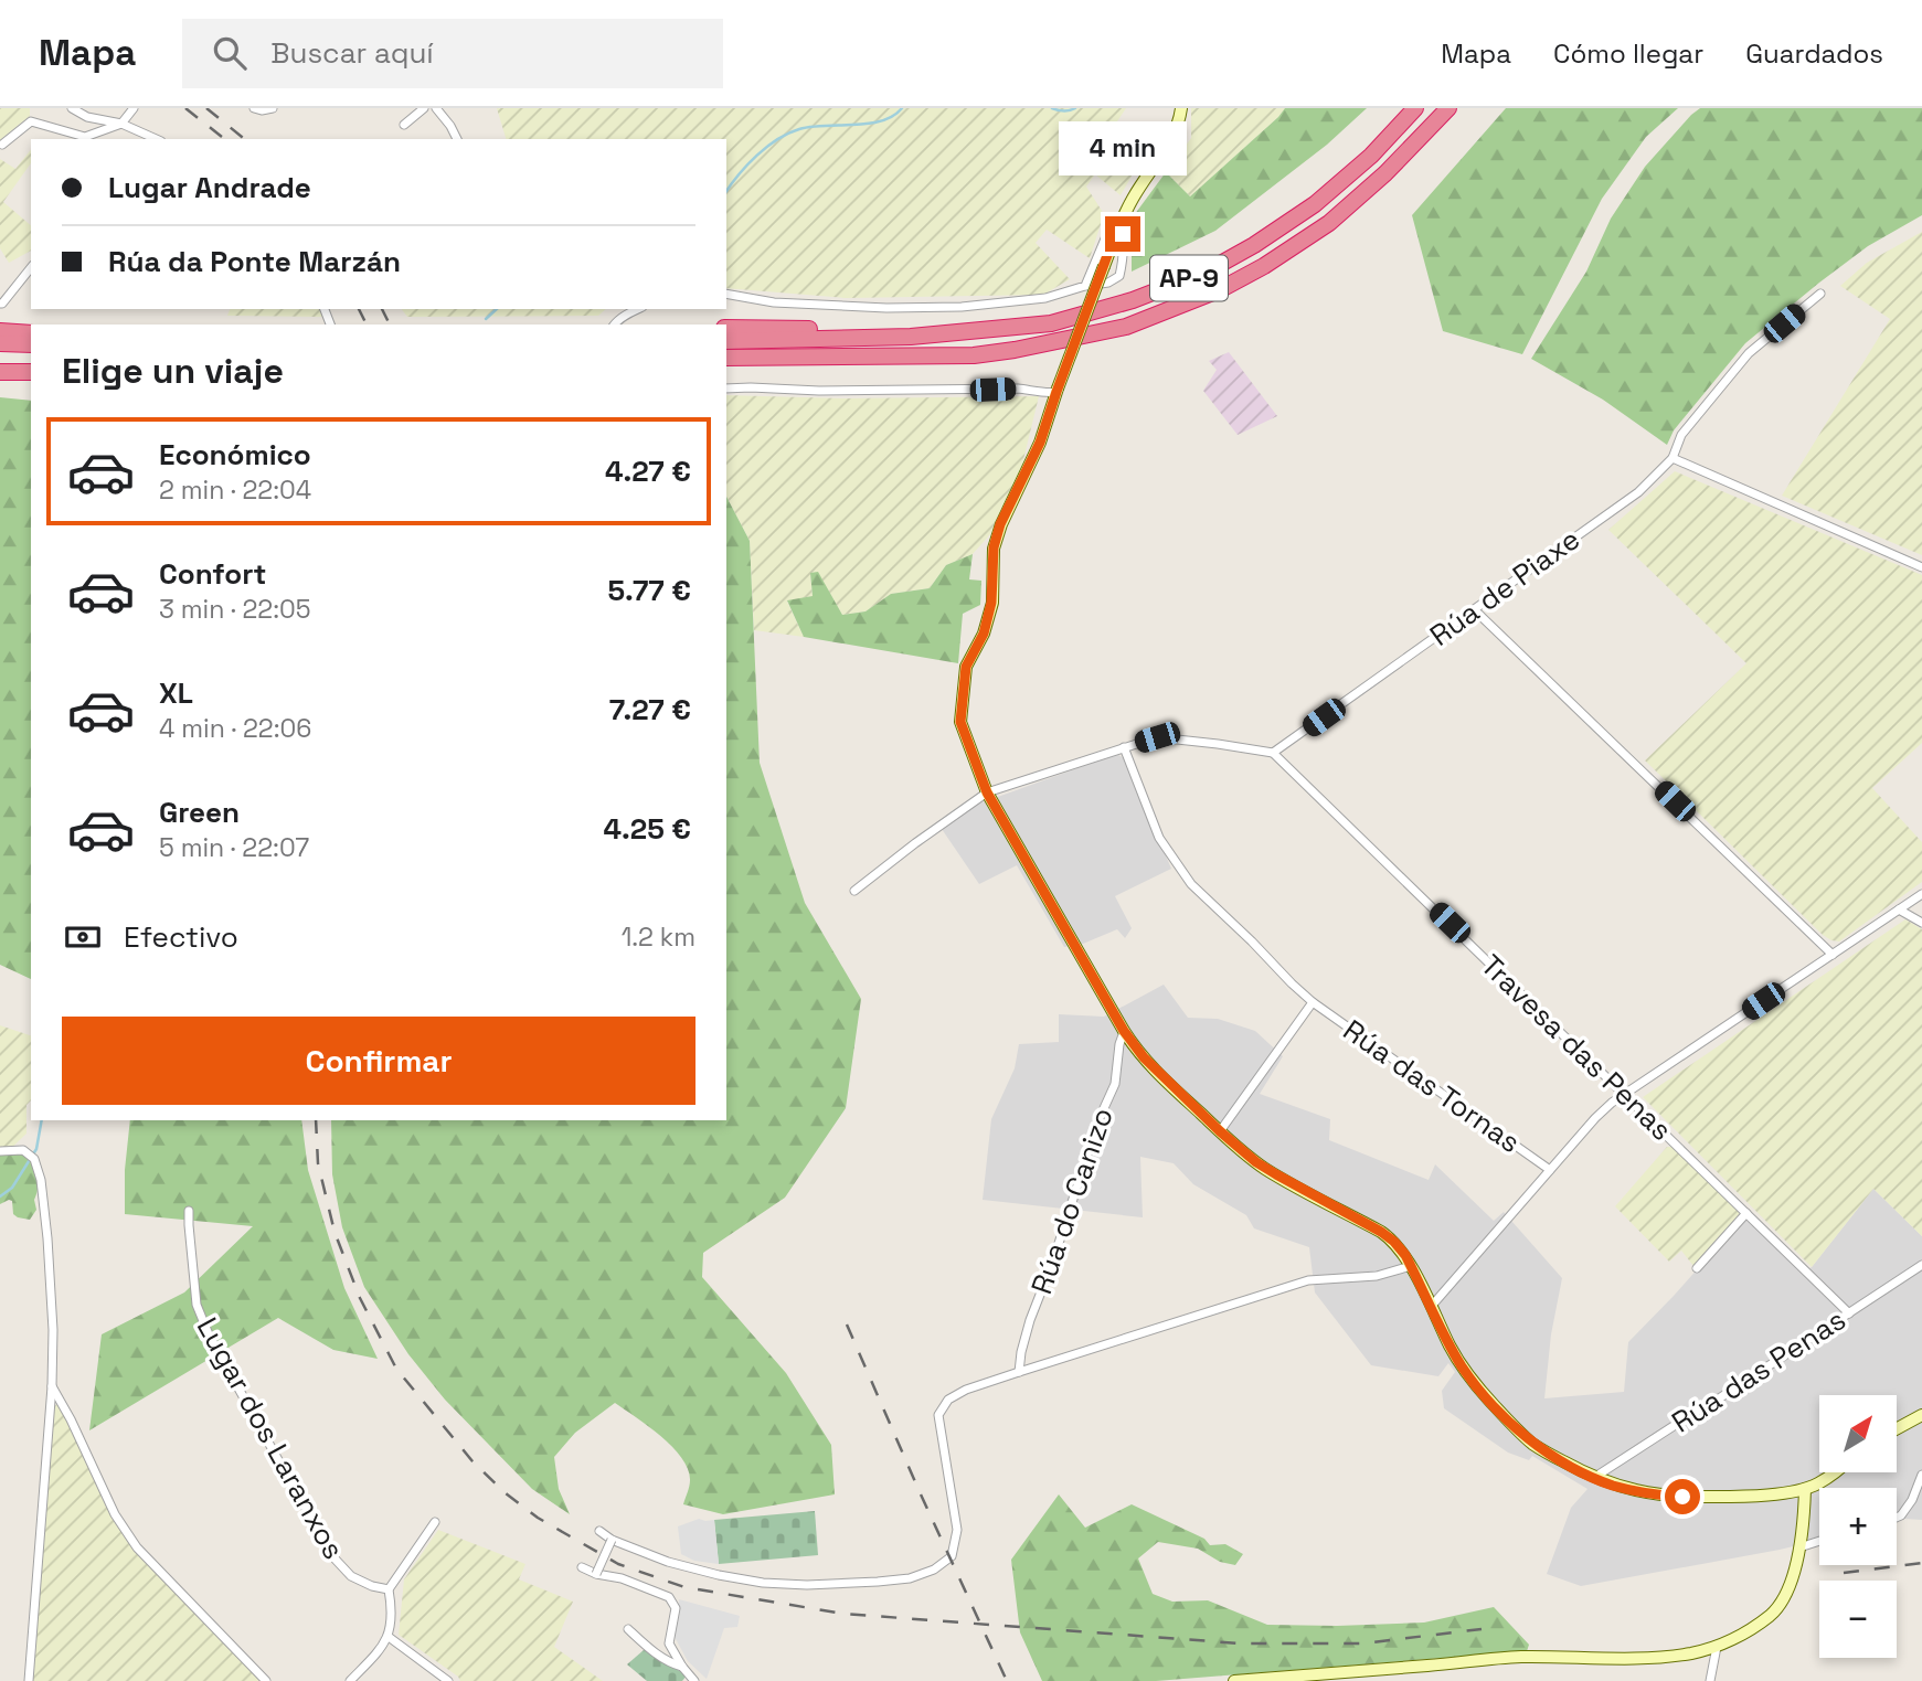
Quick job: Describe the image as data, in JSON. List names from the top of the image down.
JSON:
{
  "streets": {
    "highway": ["AP-9"],
    "street": [
      "Rúa de Piaxe",
      "Travesa das Penas",
      "Rúa das Tornas",
      "Rúa do Canizo",
      "Rúa das Penas",
      "Lugar dos Laranxos"
    ]
  },
  "crossings": [
    ["Rúa de Piaxe", "Travesa das Penas"],
    ["Travesa das Penas", "Rúa das Penas"]
  ],
  "north": "top right",
  "page": {
    "header": "Mapa",
    "search": "Buscar aquí",
    "nav": ["Mapa", "Cómo llegar", "Guardados"],
    "bubble": "4 min",
    "banner": ["Lugar Andrade", "Rúa da Ponte Marzán"],
    "heading": "Elige un viaje",
    "list": [
      {
        "name": "Económico",
        "note": "2 min · 22:04",
        "value": "4.27 €"
      },
      {
        "name": "Confort",
        "note": "3 min · 22:05",
        "value": "5.77 €"
      },
      {
        "name": "XL",
        "note": "4 min · 22:06",
        "value": "7.27 €"
      },
      {
        "name": "Green",
        "note": "5 min · 22:07",
        "value": "4.25 €"
      }
    ],
    "pay": ["Efectivo", "1.2 km"],
    "buttons": "Confirmar",
    "map_buttons": ["+", "−"]
  }
}
